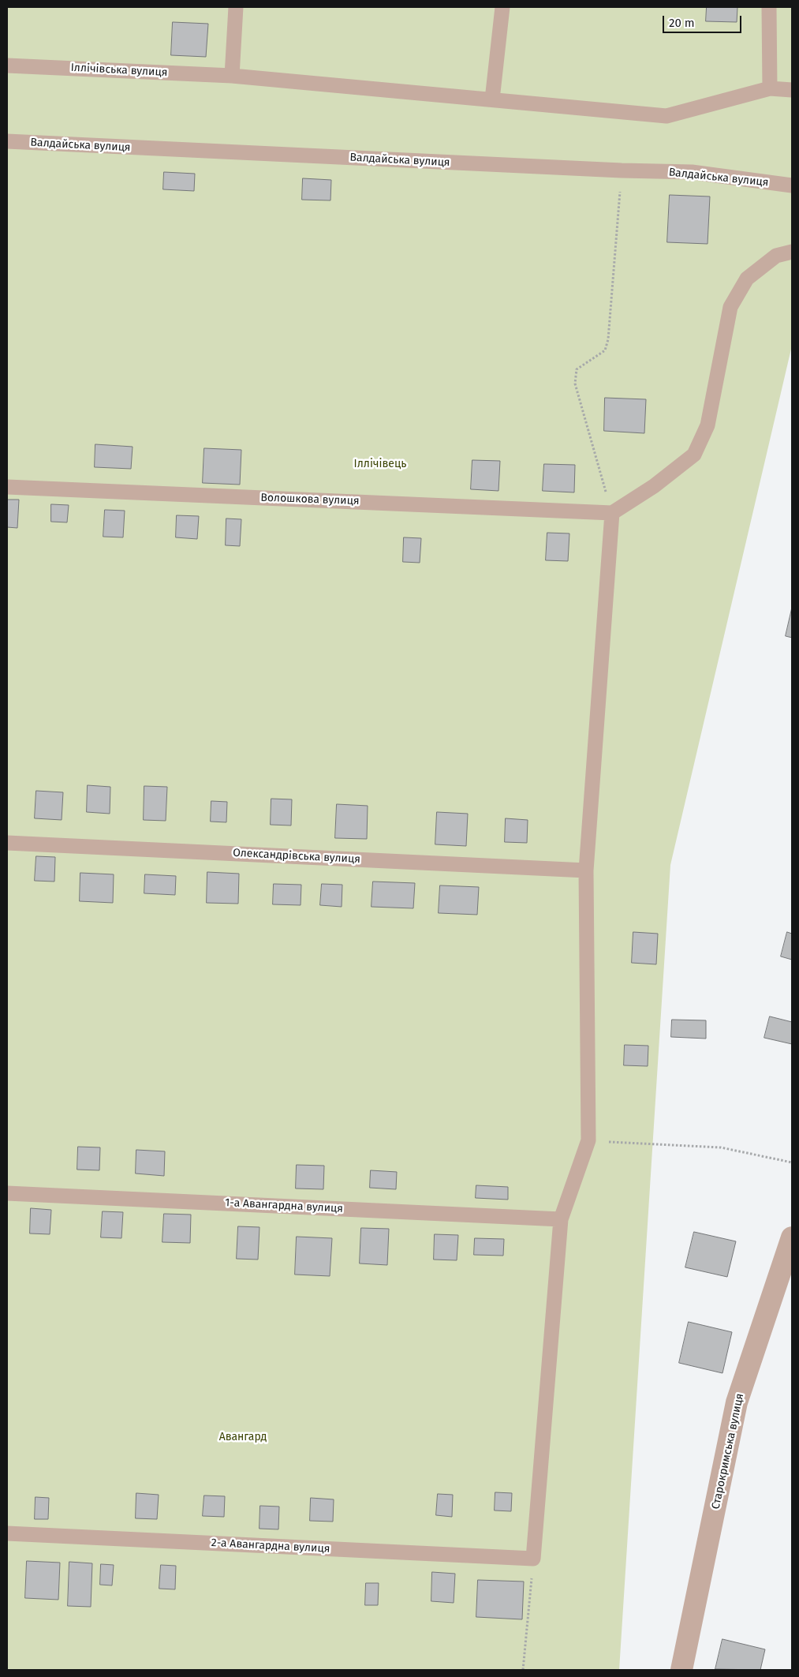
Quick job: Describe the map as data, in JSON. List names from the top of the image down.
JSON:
{
  "streets": {
    "street": ["Старокримська вулиця"],
    "lane": [
      "Іллічівська вулиця",
      "Валдайська вулиця",
      "Волошкова вулиця",
      "Олександрівська вулиця",
      "1-а Авангардна вулиця",
      "2-а Авангардна вулиця"
    ]
  },
  "parks": ["Іллічівець", "Авангард"],
  "scale_bar": "20 m"
}
